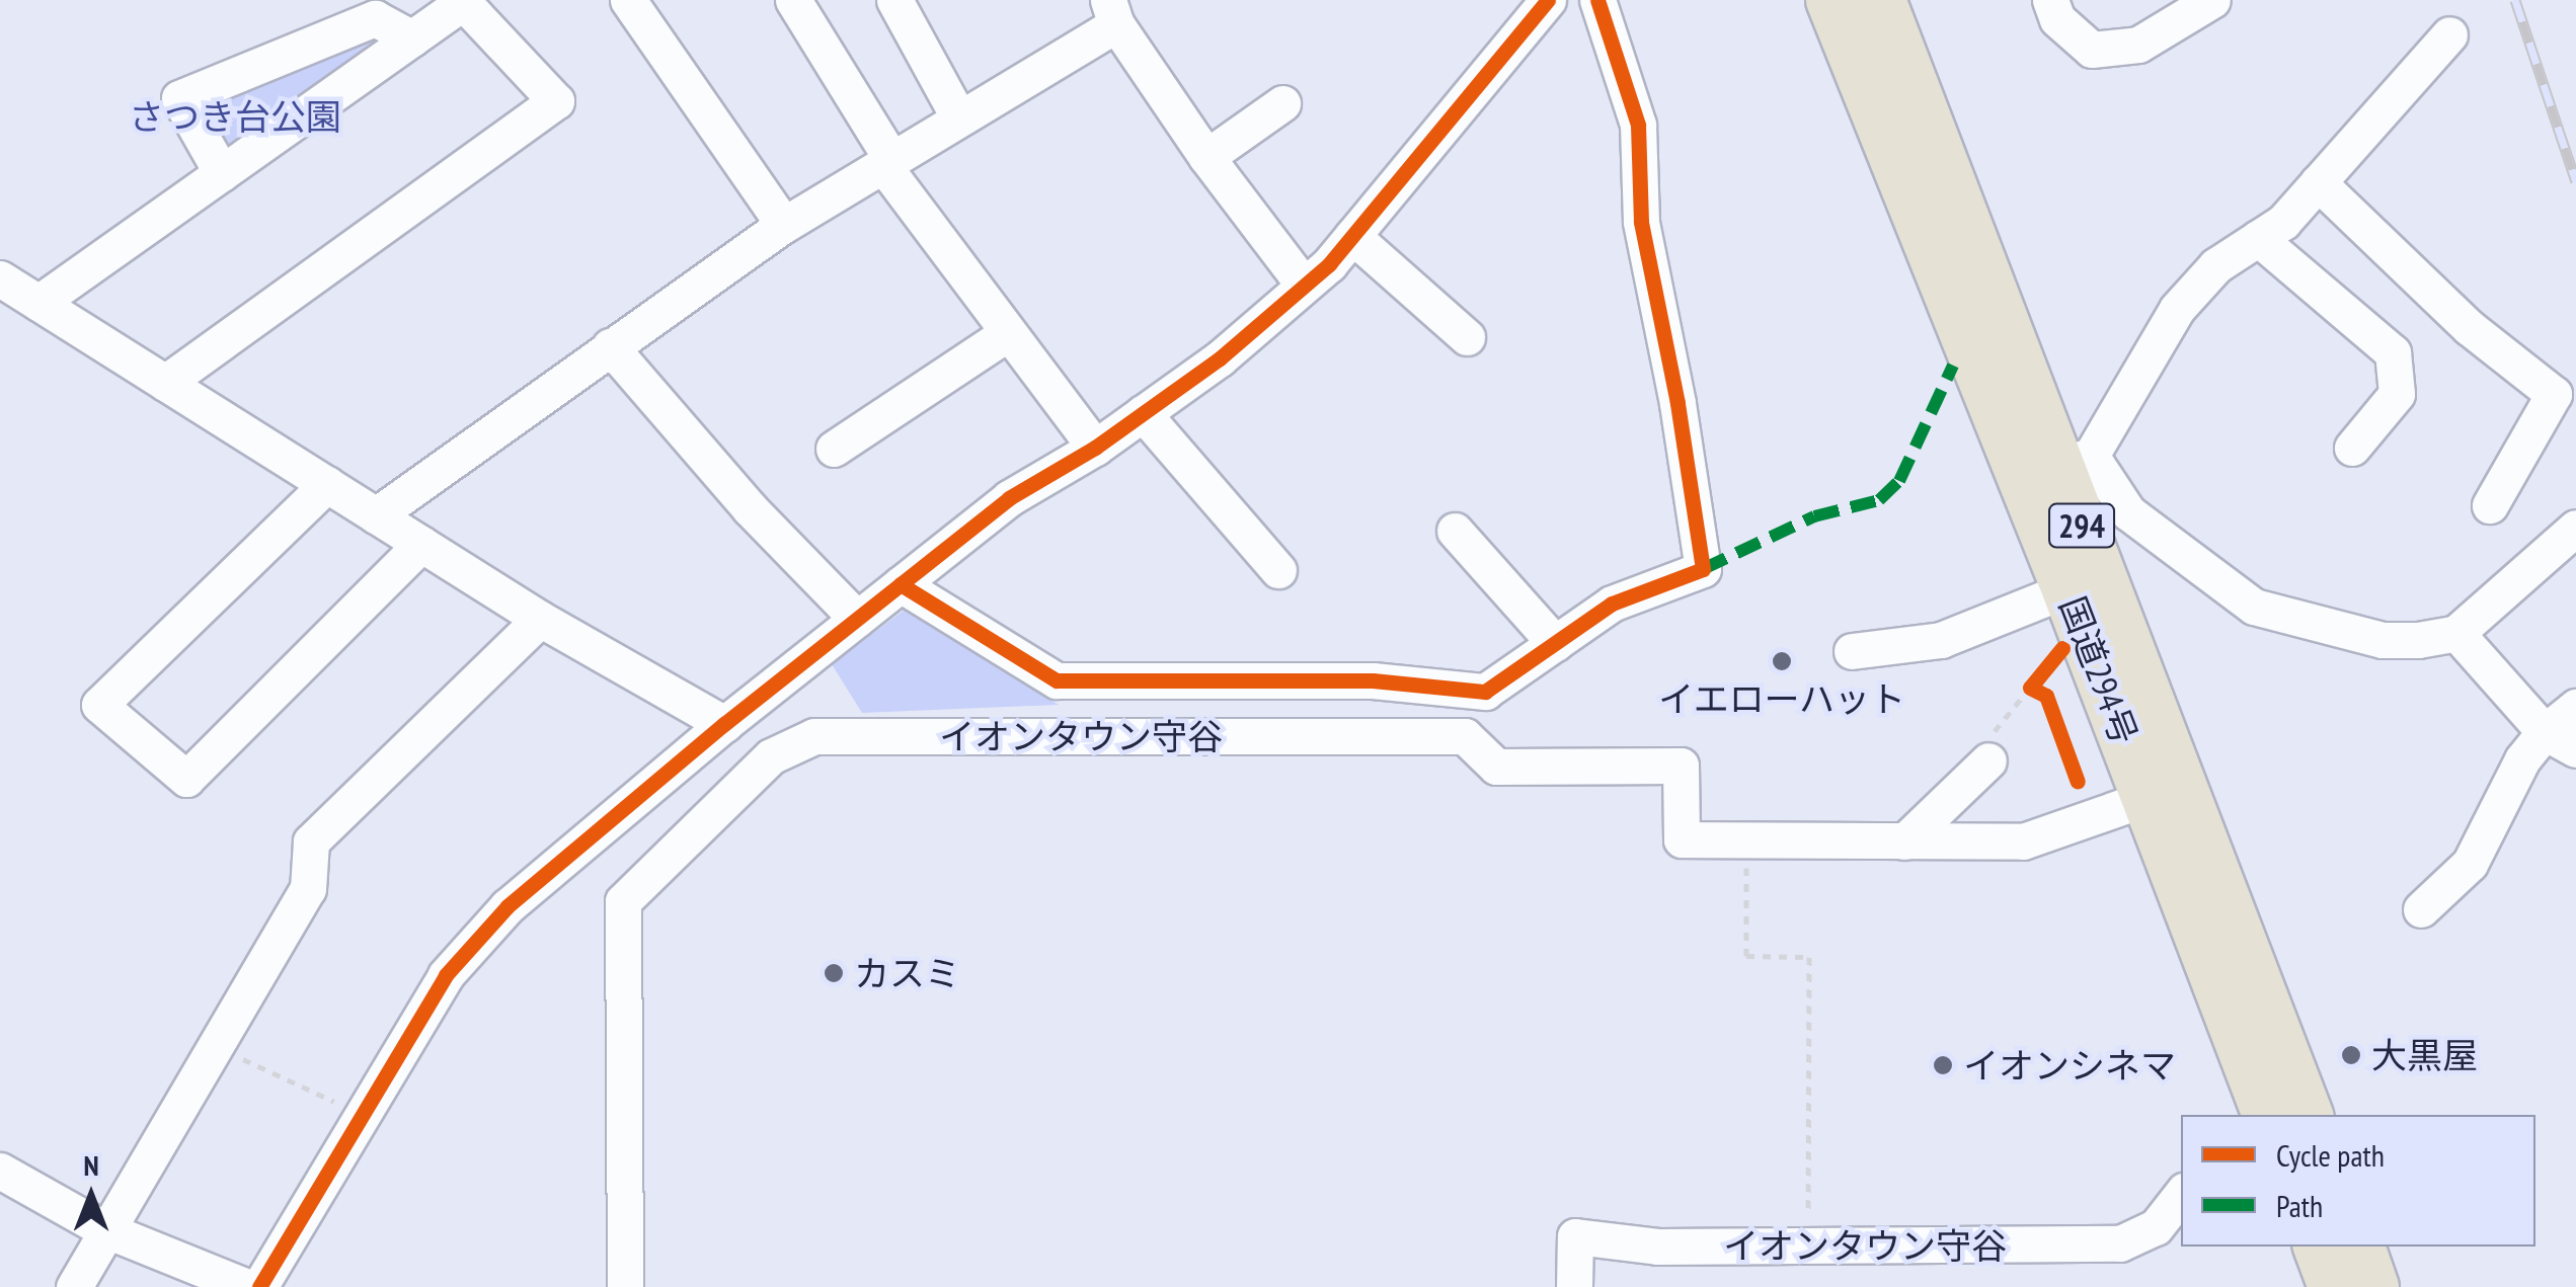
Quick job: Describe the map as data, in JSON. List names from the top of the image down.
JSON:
{
  "streets": {
    "highway": ["294", "国道294号"],
    "street": ["イオンタウン守谷"]
  },
  "crossings": [
    ["国道294号", "イオンタウン守谷"]
  ],
  "parks": ["さつき台公園"],
  "places": [
    "イエローハット",
    "カスミ",
    "大黒屋",
    "イオンシネマ"
  ],
  "legend": ["Cycle path", "Path"],
  "north": "top"
}
